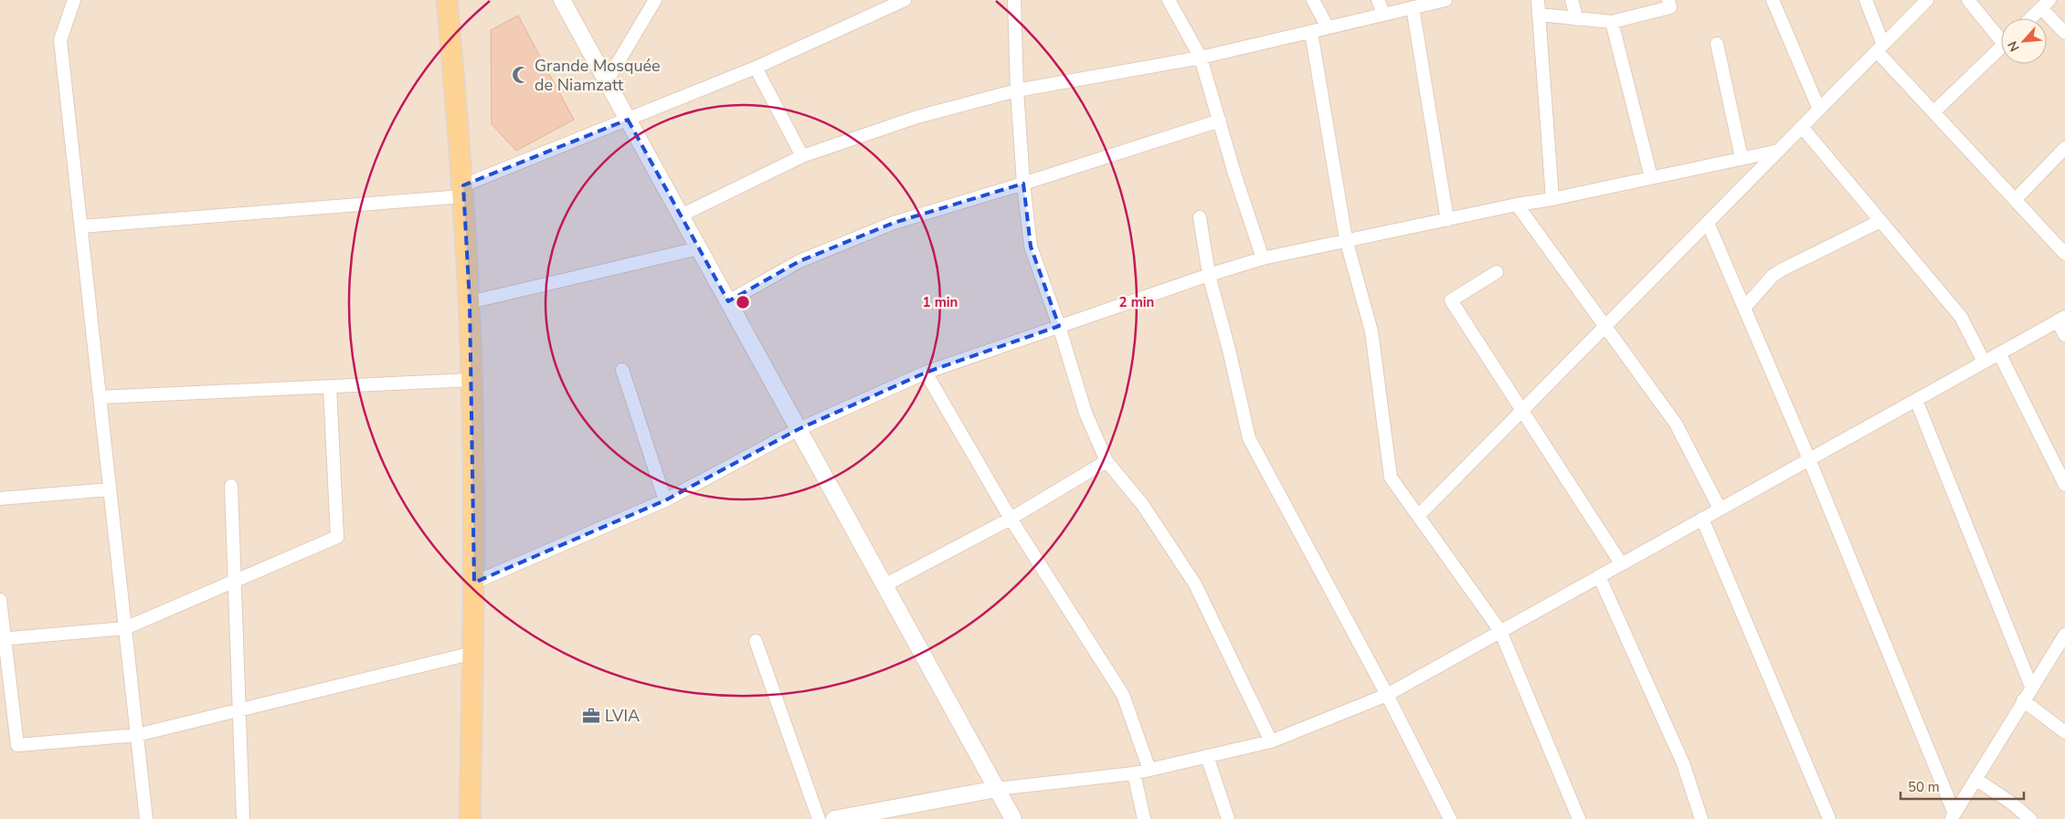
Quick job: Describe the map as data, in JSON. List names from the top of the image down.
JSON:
{
  "places": {
    "mosque": ["Grande Mosquée de Niamzatt"],
    "office": ["LVIA"]
  },
  "scale_bar": "50 m",
  "north": "bottom left",
  "rings": ["1 min", "2 min"]
}
